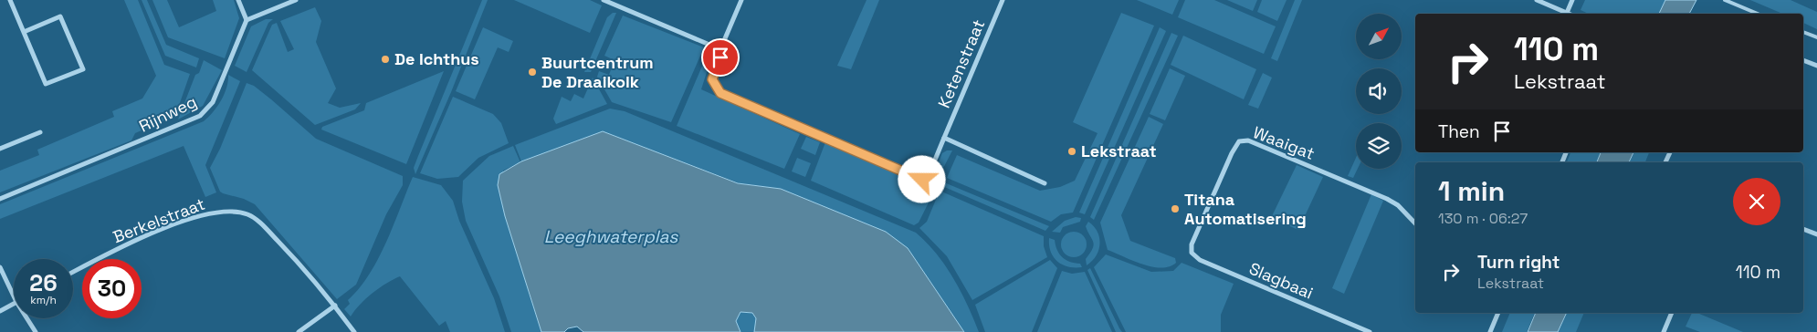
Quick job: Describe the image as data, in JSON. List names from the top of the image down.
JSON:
{
  "streets": {
    "street": [
      "Ketenstraat",
      "Rijnweg",
      "Waaigat",
      "Berkelstraat",
      "Slagbaai"
    ]
  },
  "crossings": [
    ["Waaigat", "Slagbaai"]
  ],
  "water": ["Leeghwaterplas"],
  "places": [
    "De Ichthus",
    "Buurtcentrum De Draaikolk",
    "Lekstraat",
    "Titana Automatisering"
  ],
  "north": "top right",
  "page": {
    "turn": ["110 m", "Lekstraat"],
    "then": "Then",
    "heading": ["1 min", "130 m · 06:27"],
    "list": [
      {
        "name": "Turn right",
        "note": "Lekstraat",
        "value": "110 m"
      }
    ],
    "speed": "26 km/h",
    "limit": "30"
  }
}
